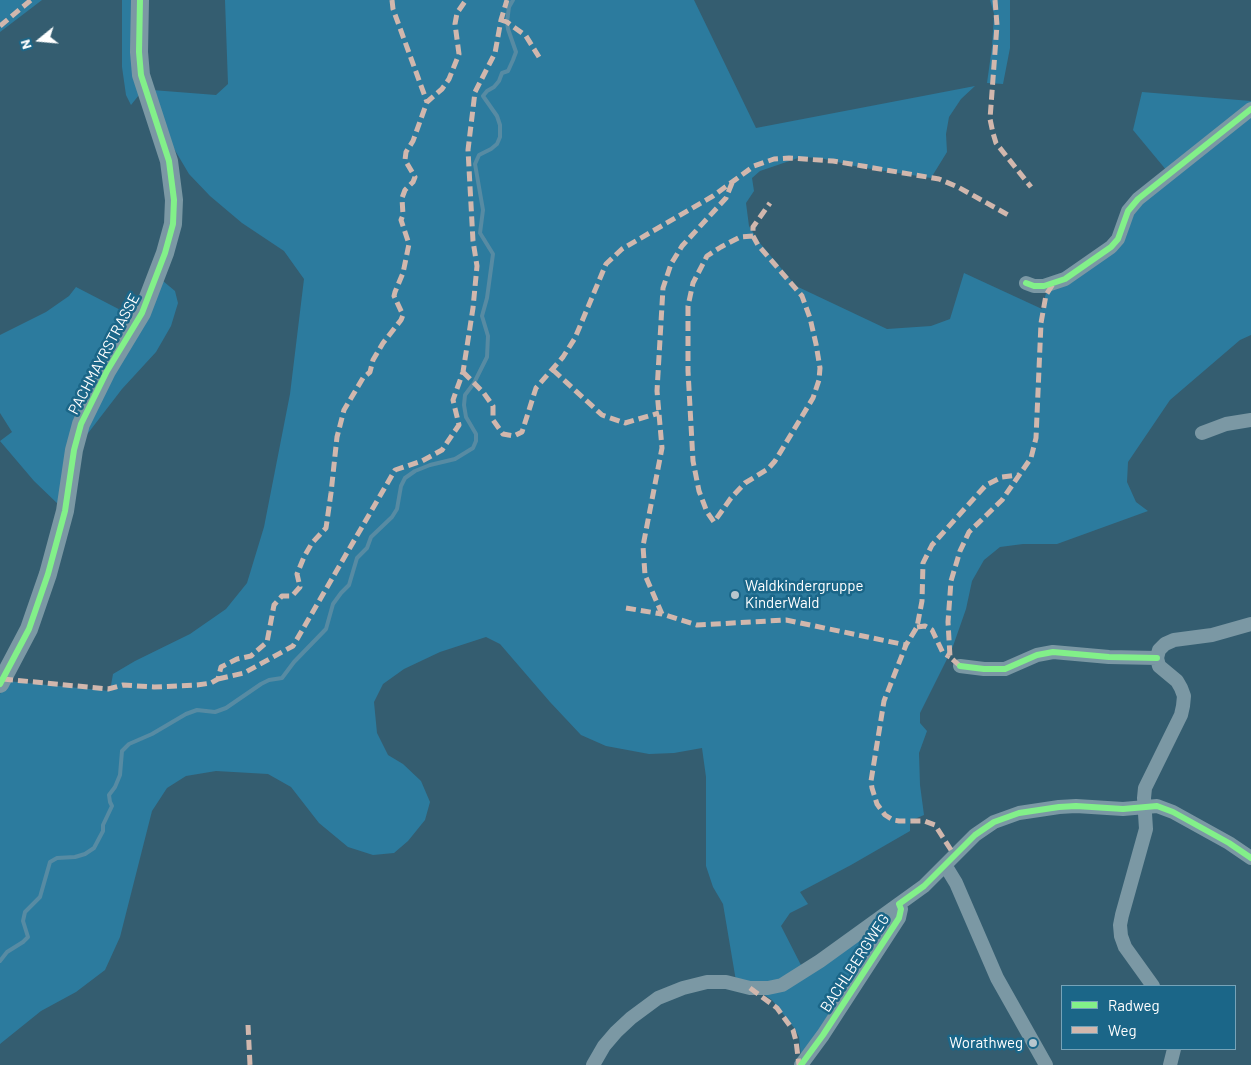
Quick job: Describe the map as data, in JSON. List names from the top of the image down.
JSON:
{
  "streets": {
    "street": ["PACHMAYRSTRASSE", "BACHLBERGWEG"]
  },
  "places": ["Waldkindergruppe KinderWald", "Worathweg"],
  "legend": ["Radweg", "Weg"],
  "north": "left"
}
